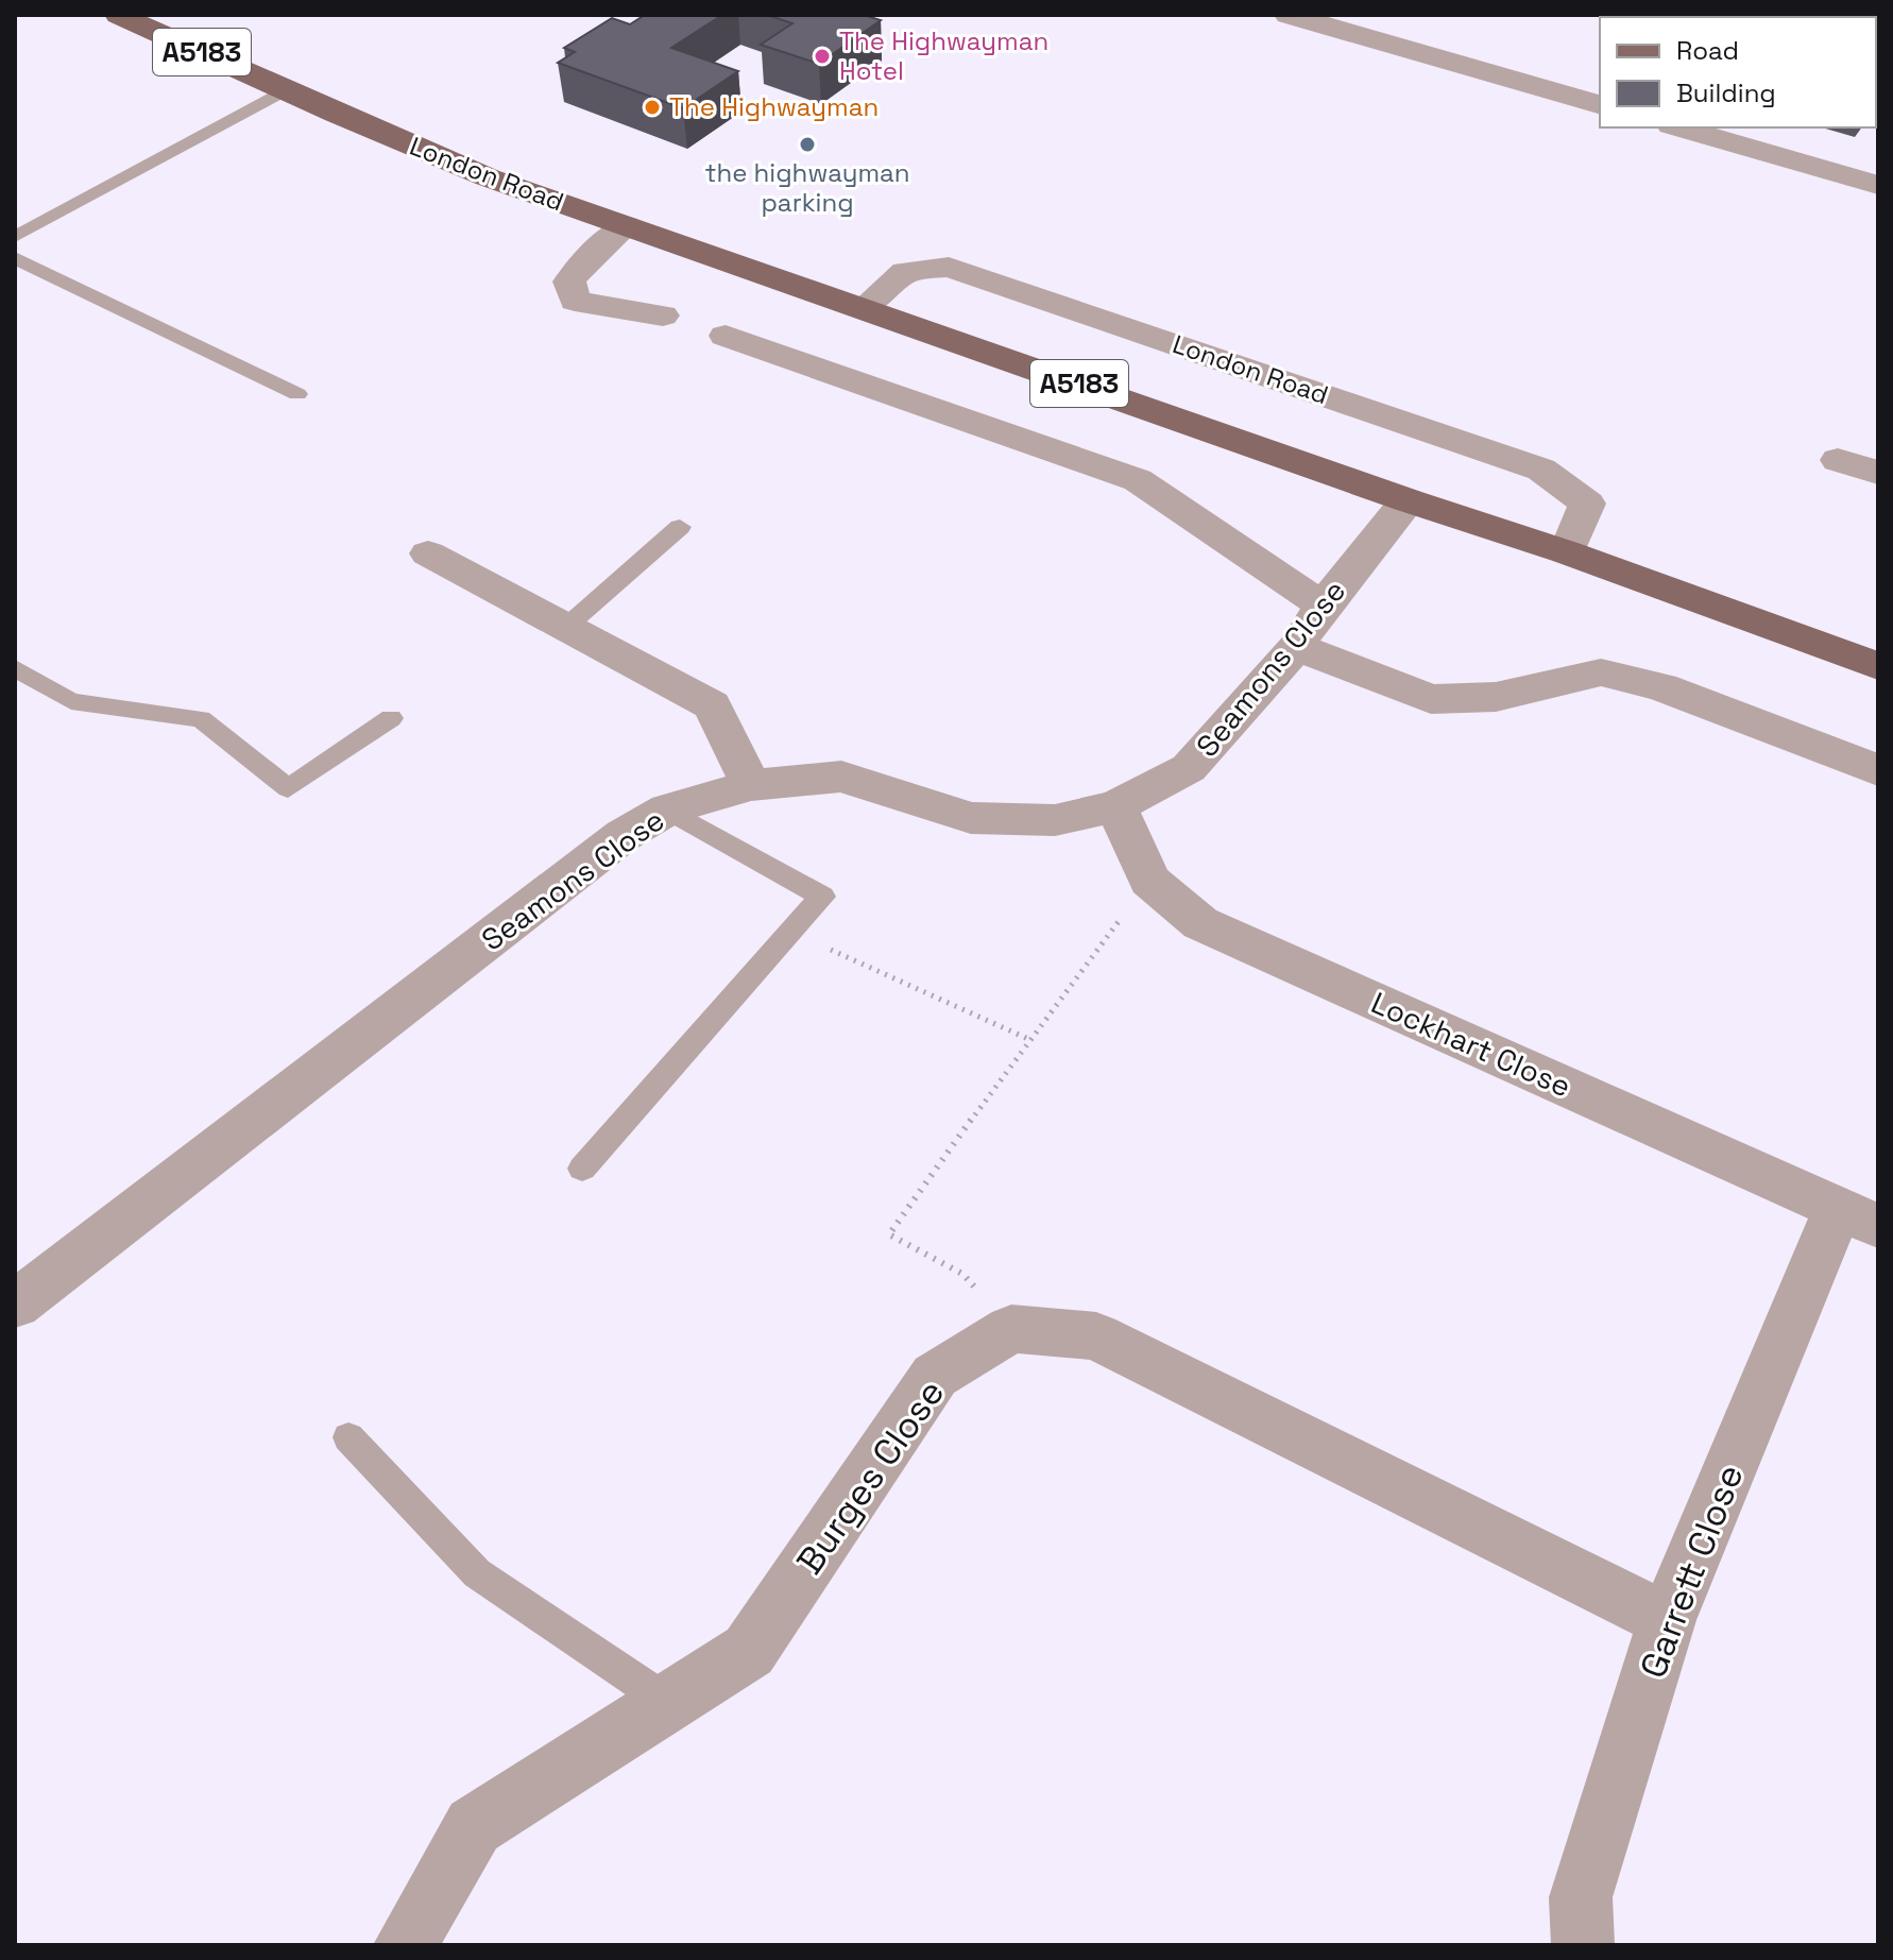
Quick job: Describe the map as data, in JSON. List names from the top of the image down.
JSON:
{
  "streets": {
    "main road": ["A5183", "London Road"],
    "street": [
      "Seamons Close",
      "Lockhart Close",
      "Burges Close",
      "Garrett Close"
    ]
  },
  "crossings": [
    ["London Road", "Seamons Close"],
    ["Seamons Close", "Lockhart Close"],
    ["Lockhart Close", "Garrett Close"]
  ],
  "places": ["The Highwayman Hotel", "The Highwayman", "the highwayman parking"],
  "legend": ["Road", "Building"]
}
